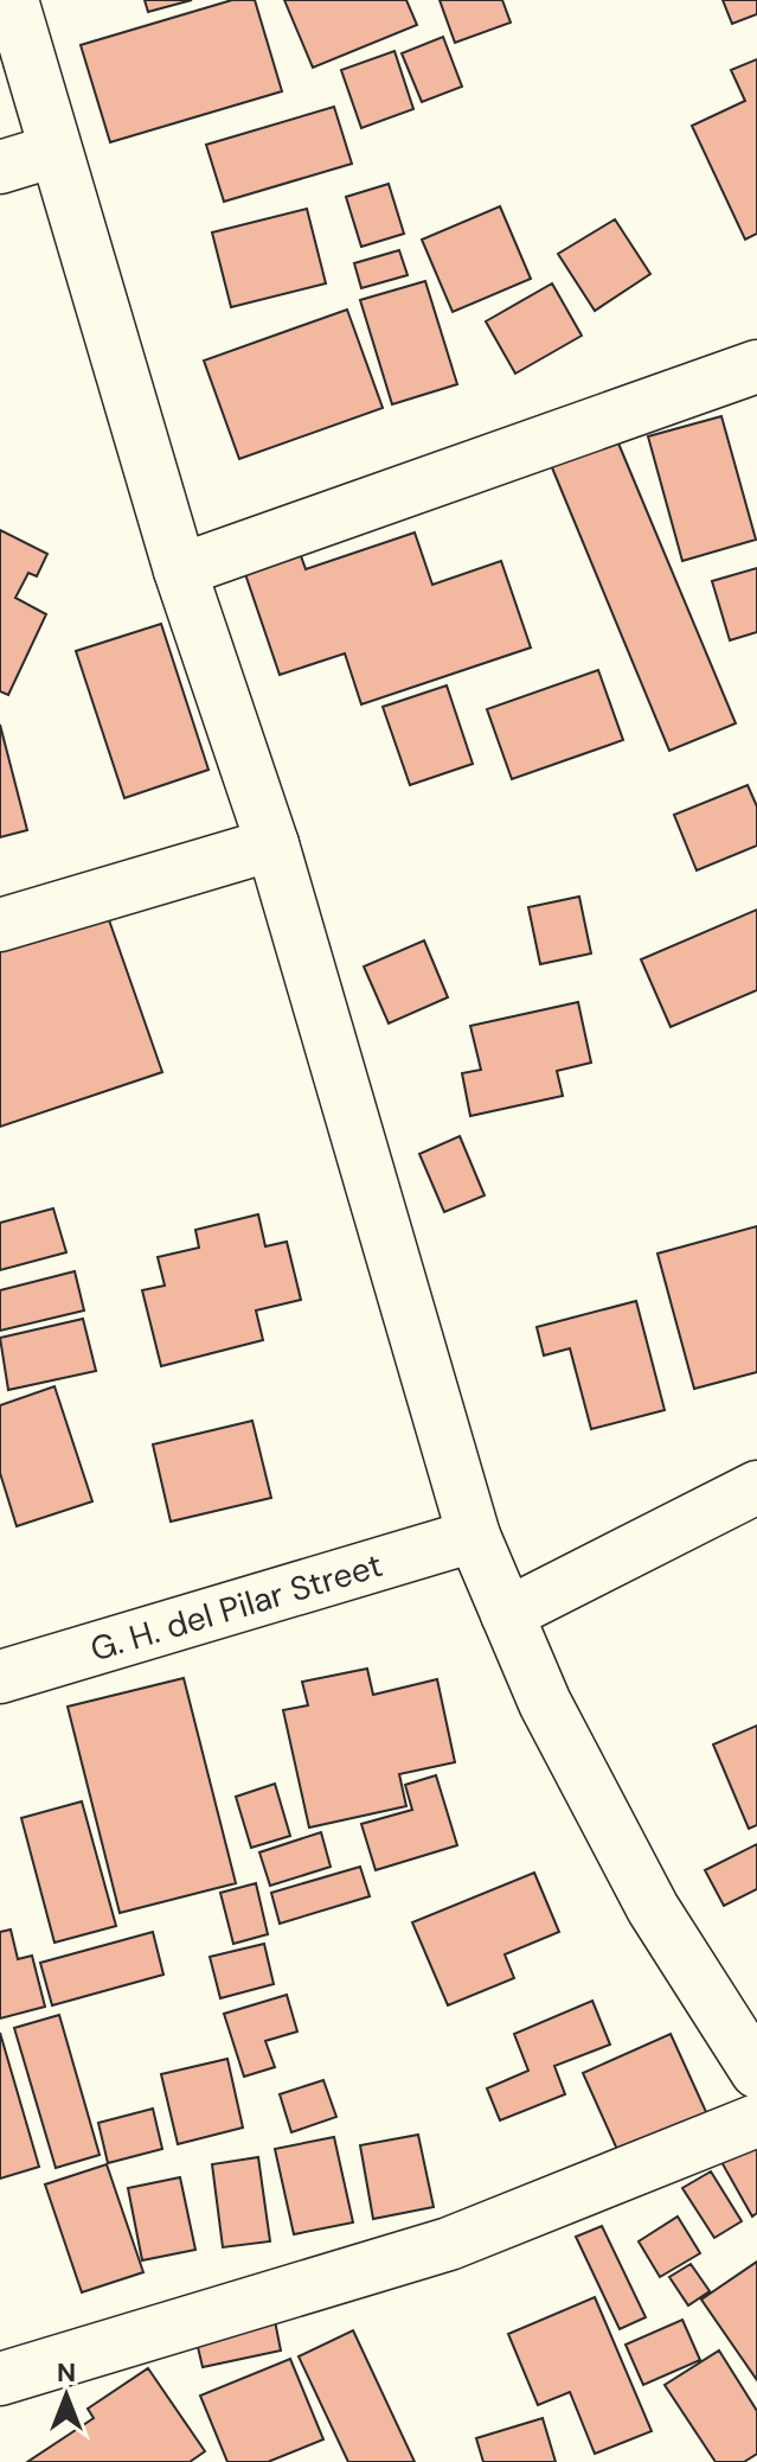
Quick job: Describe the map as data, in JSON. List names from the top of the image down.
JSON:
{
  "streets": {
    "street": ["G. H. del Pilar Street"]
  },
  "north": "top"
}
